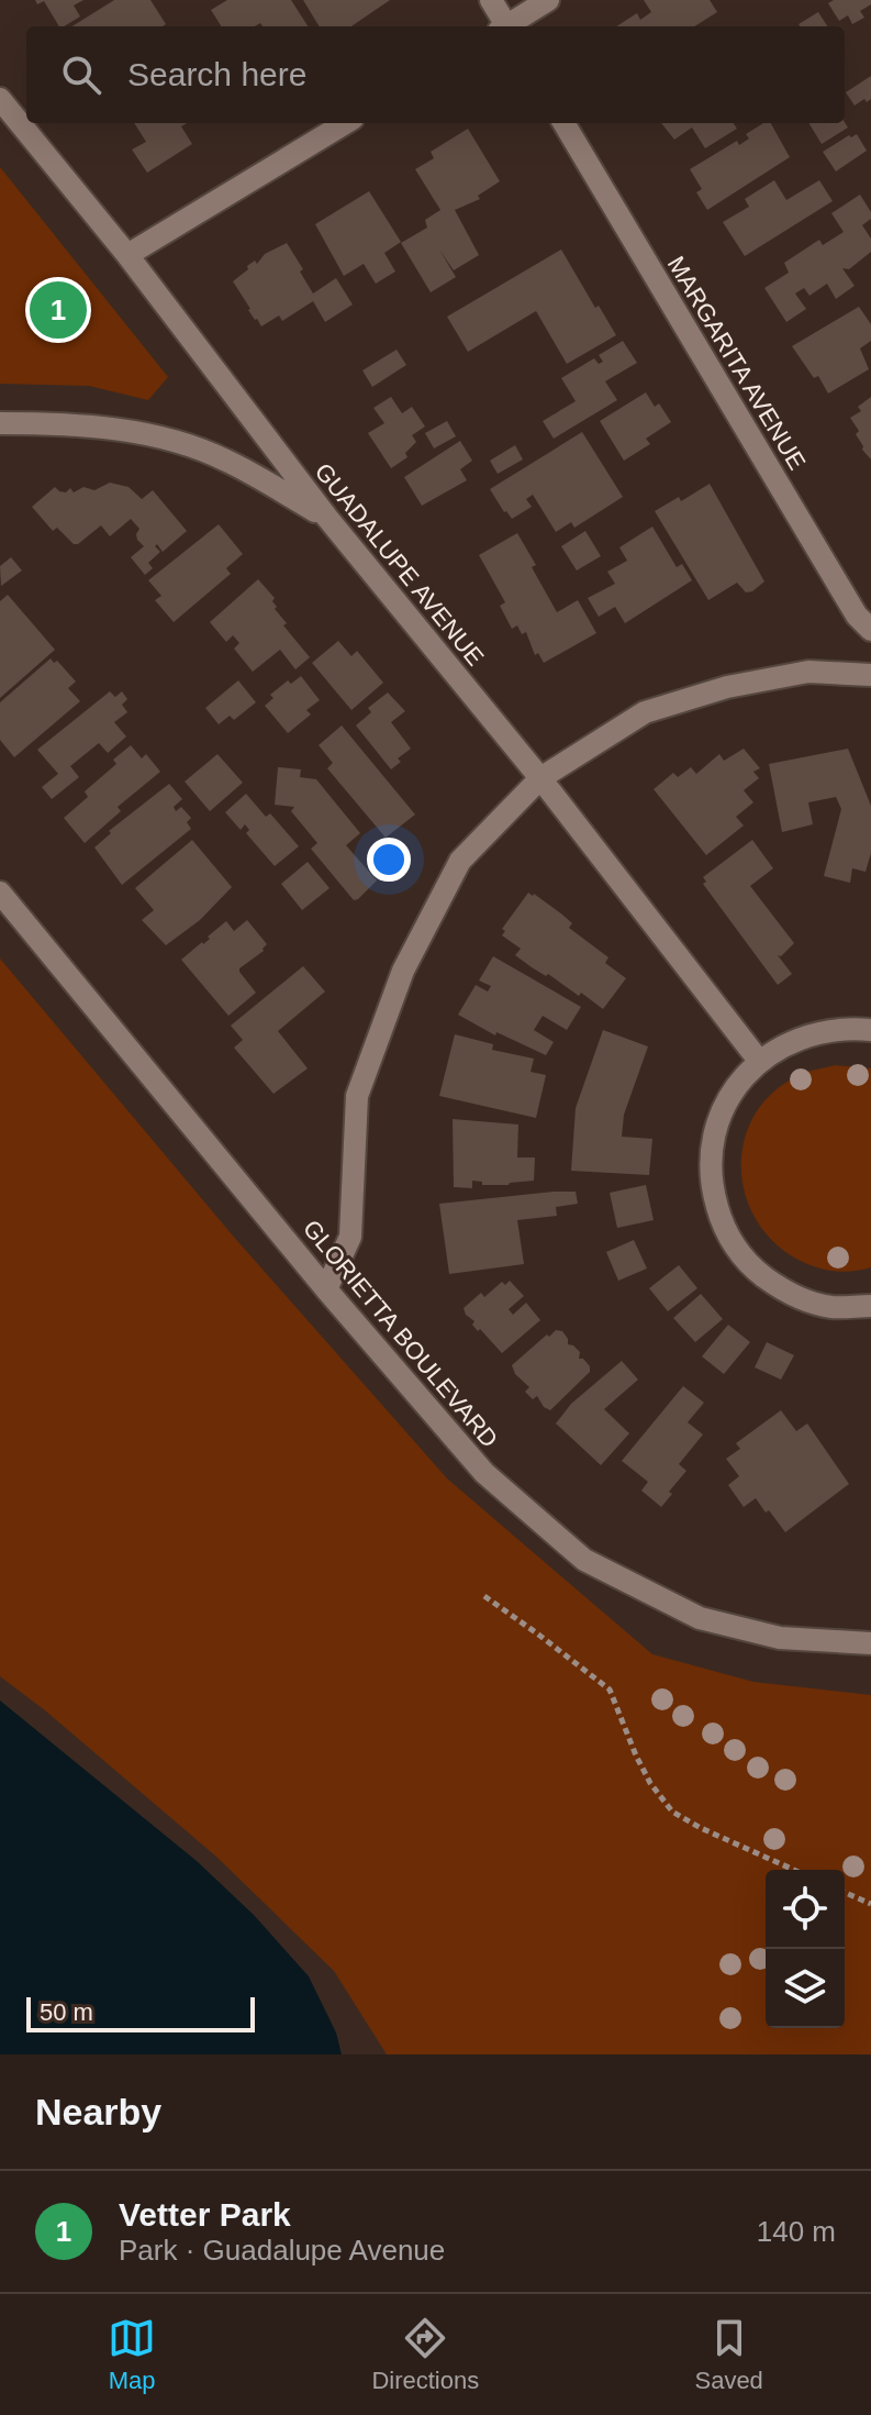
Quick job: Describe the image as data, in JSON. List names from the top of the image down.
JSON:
{
  "streets": {
    "street": ["MARGARITA AVENUE", "GUADALUPE AVENUE", "GLORIETTA BOULEVARD"]
  },
  "scale_bar": "50 m",
  "page": {
    "search": "Search here",
    "pins": "1",
    "scale": "50 m",
    "heading": "Nearby",
    "list": [
      {
        "mark": "1",
        "name": "Vetter Park",
        "note": "Park · Guadalupe Avenue",
        "value": "140 m"
      }
    ],
    "nav": ["Map", "Directions", "Saved"]
  }
}
